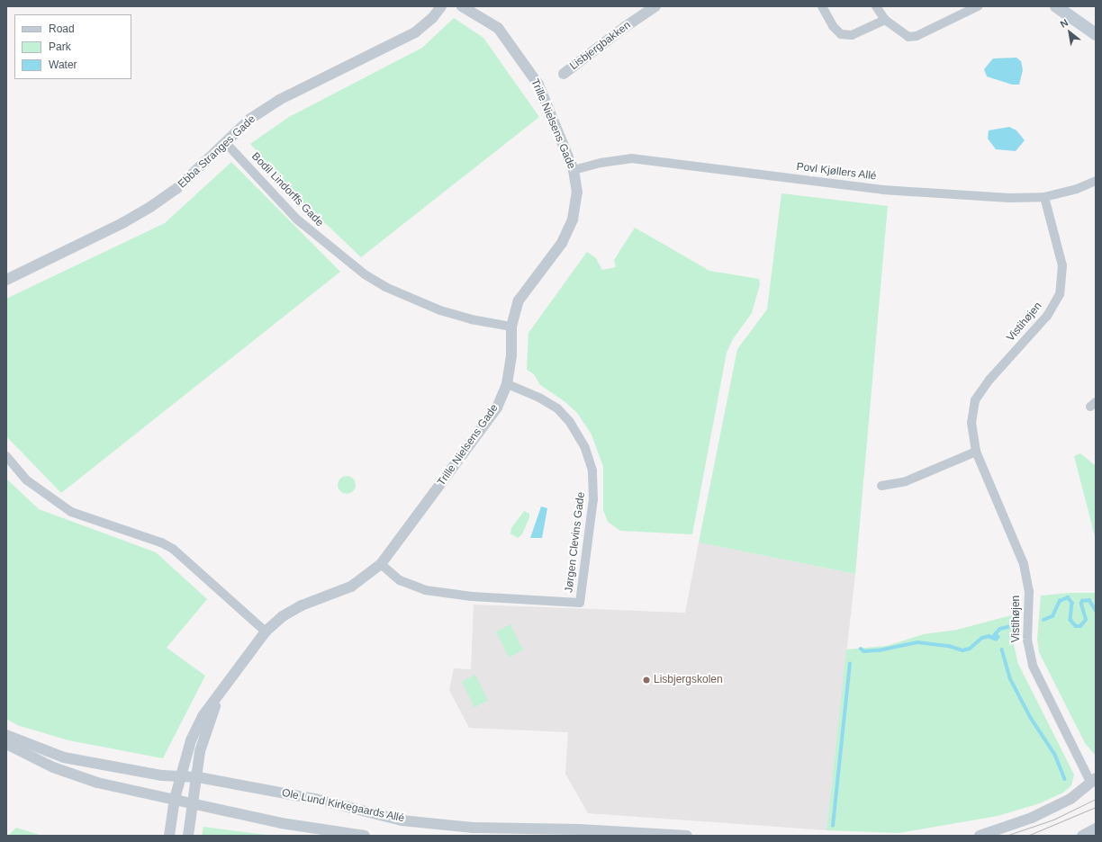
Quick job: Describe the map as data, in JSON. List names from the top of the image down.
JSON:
{
  "streets": {
    "street": [
      "Lisbjergbakken",
      "Trille Nielsens Gade",
      "Ebba Stranges Gade",
      "Povl Kjøllers Allé",
      "Bodil Lindorffs Gade",
      "Vistihøjen",
      "Jørgen Clevins Gade",
      "Ole Lund Kirkegaards Allé"
    ]
  },
  "crossings": [
    ["Trille Nielsens Gade", "Povl Kjøllers Allé"],
    ["Trille Nielsens Gade", "Bodil Lindorffs Gade"],
    ["Trille Nielsens Gade", "Jørgen Clevins Gade"],
    ["Trille Nielsens Gade", "Ole Lund Kirkegaards Allé"],
    ["Ebba Stranges Gade", "Bodil Lindorffs Gade"],
    ["Povl Kjøllers Allé", "Vistihøjen"]
  ],
  "places": ["Lisbjergskolen"],
  "legend": ["Road", "Park", "Water"],
  "north": "top left"
}
